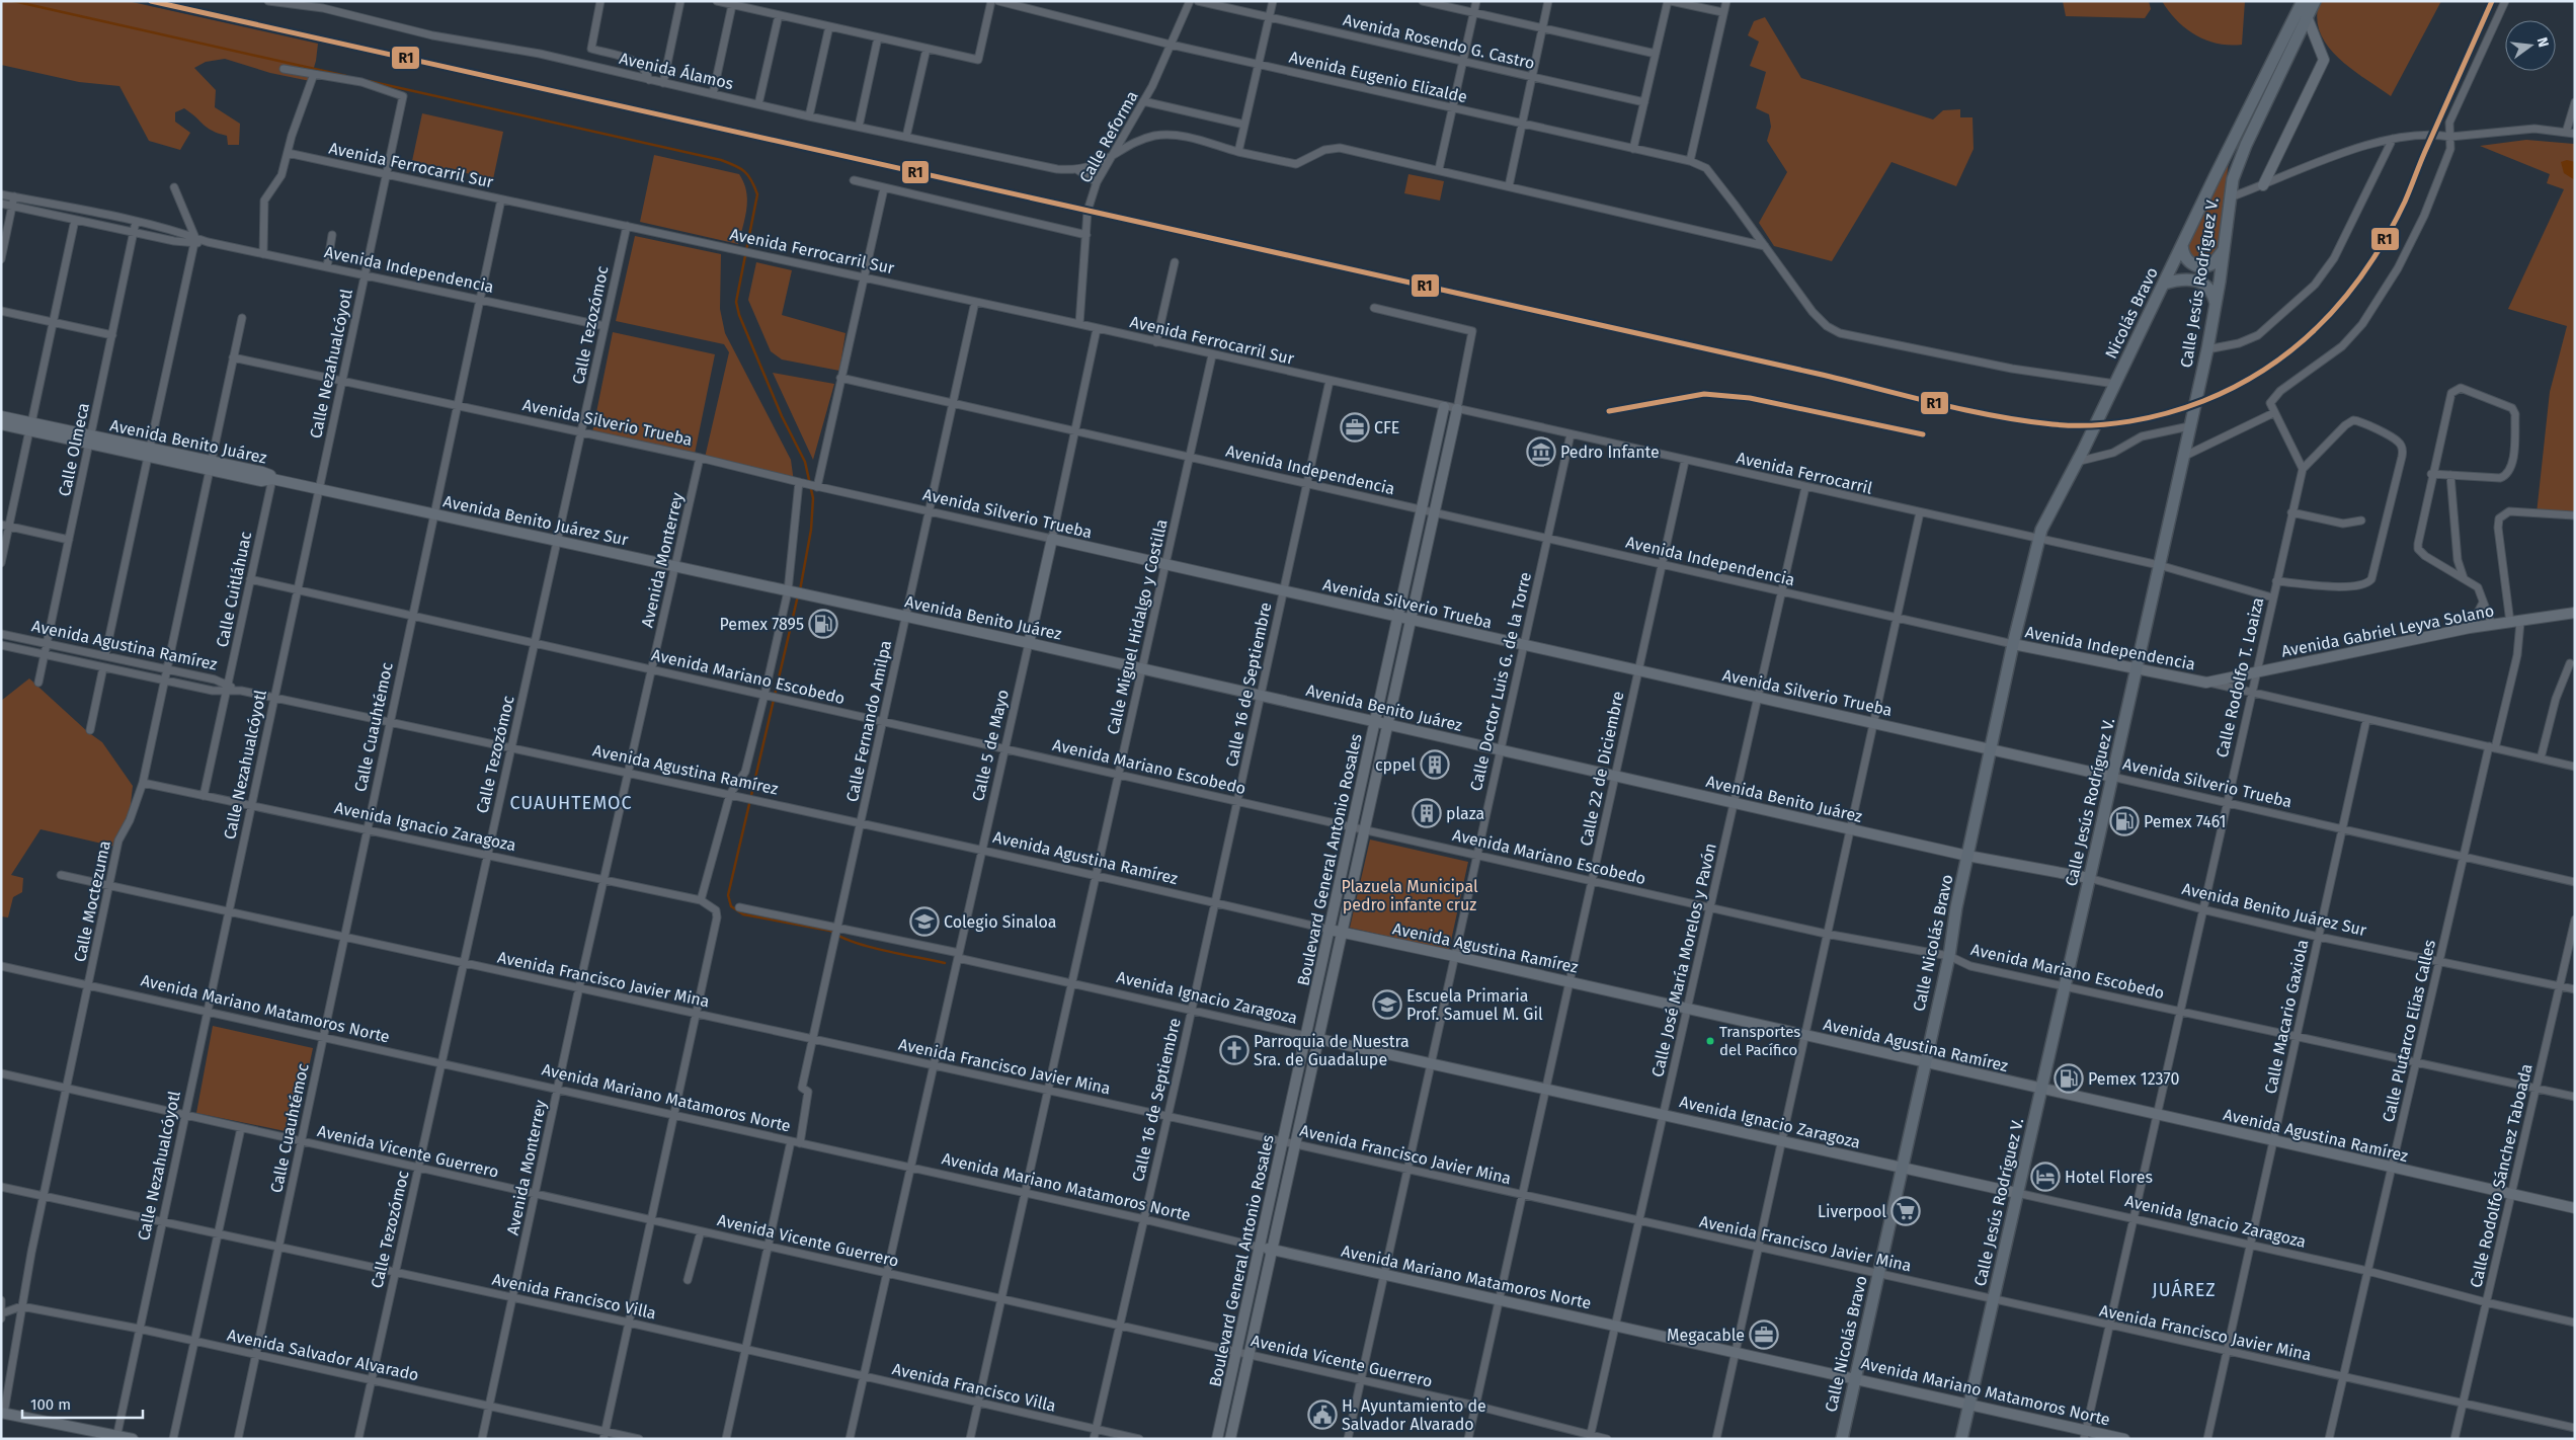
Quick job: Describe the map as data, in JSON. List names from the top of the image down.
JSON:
{
  "streets": {
    "main road": ["Calle Jesús Rodríguez V.", "Nicolás Bravo", "Calle Nicolás Bravo"],
    "street": [
      "Avenida Rosendo G. Castro",
      "Avenida Álamos",
      "Avenida Eugenio Elizalde",
      "Calle Reforma",
      "Avenida Ferrocarril Sur",
      "Avenida Independencia",
      "Calle Tezozómoc",
      "Calle Nezahualcóyotl",
      "Avenida Silverio Trueba",
      "Avenida Benito Juárez",
      "Calle Olmeca",
      "Avenida Ferrocarril",
      "Avenida Benito Juárez Sur",
      "Avenida Monterrey",
      "Calle Cuitláhuac",
      "Calle Miguel Hidalgo y Costilla",
      "Avenida Gabriel Leyva Solano",
      "Avenida Agustina Ramírez",
      "Avenida Mariano Escobedo",
      "Calle Rodolfo T. Loaiza",
      "Calle Doctor Luis G. de la Torre",
      "Calle 16 de Septiembre",
      "Calle Fernando Amilpa",
      "Calle Cuauhtémoc",
      "Calle 5 de Mayo",
      "Calle 22 de Diciembre",
      "Avenida Ignacio Zaragoza",
      "Boulevard General Antonio Rosales",
      "Calle Moctezuma",
      "Calle José María Morelos y Pavón",
      "Avenida Francisco Javier Mina",
      "Avenida Mariano Matamoros Norte",
      "Calle Macario Gaxiola",
      "Calle Plutarco Elías Calles",
      "Avenida Vicente Guerrero",
      "Calle Rodolfo Sánchez Taboada",
      "Avenida Francisco Villa",
      "Avenida Salvador Alvarado"
    ]
  },
  "crossings": [
    ["Avenida Álamos", "Avenida Eugenio Elizalde"],
    ["Avenida Álamos", "Calle Reforma"],
    ["Avenida Eugenio Elizalde", "Calle Reforma"],
    ["Avenida Eugenio Elizalde", "Nicolás Bravo"],
    ["Calle Reforma", "Avenida Ferrocarril Sur"],
    ["Avenida Ferrocarril Sur", "Calle Tezozómoc"],
    ["Avenida Ferrocarril Sur", "Calle Nezahualcóyotl"],
    ["Avenida Ferrocarril Sur", "Avenida Ferrocarril"],
    ["Avenida Ferrocarril Sur", "Calle Miguel Hidalgo y Costilla"],
    ["Avenida Ferrocarril Sur", "Calle 16 de Septiembre"],
    ["Avenida Ferrocarril Sur", "Calle Fernando Amilpa"],
    ["Avenida Ferrocarril Sur", "Calle Cuauhtémoc"],
    ["Avenida Ferrocarril Sur", "Calle 5 de Mayo"],
    ["Avenida Independencia", "Calle Jesús Rodríguez V."],
    ["Avenida Independencia", "Calle Tezozómoc"],
    ["Avenida Independencia", "Calle Nezahualcóyotl"],
    ["Avenida Independencia", "Calle Olmeca"],
    ["Avenida Independencia", "Calle Miguel Hidalgo y Costilla"],
    ["Avenida Independencia", "Avenida Gabriel Leyva Solano"],
    ["Avenida Independencia", "Calle Rodolfo T. Loaiza"],
    ["Avenida Independencia", "Calle Doctor Luis G. de la Torre"],
    ["Avenida Independencia", "Calle 16 de Septiembre"],
    ["Avenida Independencia", "Calle Fernando Amilpa"],
    ["Avenida Independencia", "Calle Cuauhtémoc"],
    ["Avenida Independencia", "Calle 5 de Mayo"],
    ["Avenida Independencia", "Calle 22 de Diciembre"],
    ["Avenida Independencia", "Boulevard General Antonio Rosales"],
    ["Avenida Independencia", "Calle Nicolás Bravo"],
    ["Avenida Independencia", "Calle José María Morelos y Pavón"],
    ["Avenida Independencia", "Calle Macario Gaxiola"],
    ["Avenida Independencia", "Calle Plutarco Elías Calles"],
    ["Calle Jesús Rodríguez V.", "Nicolás Bravo"],
    ["Calle Jesús Rodríguez V.", "Avenida Silverio Trueba"],
    ["Calle Jesús Rodríguez V.", "Avenida Ferrocarril"],
    ["Calle Jesús Rodríguez V.", "Avenida Benito Juárez Sur"],
    ["Calle Jesús Rodríguez V.", "Avenida Agustina Ramírez"],
    ["Calle Jesús Rodríguez V.", "Avenida Mariano Escobedo"],
    ["Calle Jesús Rodríguez V.", "Avenida Ignacio Zaragoza"],
    ["Calle Jesús Rodríguez V.", "Avenida Francisco Javier Mina"],
    ["Calle Jesús Rodríguez V.", "Avenida Mariano Matamoros Norte"],
    ["Nicolás Bravo", "Calle Nicolás Bravo"],
    ["Calle Tezozómoc", "Avenida Silverio Trueba"],
    ["Calle Tezozómoc", "Avenida Benito Juárez Sur"],
    ["Calle Tezozómoc", "Avenida Agustina Ramírez"],
    ["Calle Tezozómoc", "Avenida Mariano Escobedo"],
    ["Calle Tezozómoc", "Avenida Ignacio Zaragoza"],
    ["Calle Tezozómoc", "Avenida Francisco Javier Mina"],
    ["Calle Tezozómoc", "Avenida Mariano Matamoros Norte"],
    ["Calle Tezozómoc", "Avenida Vicente Guerrero"],
    ["Calle Tezozómoc", "Avenida Francisco Villa"],
    ["Calle Tezozómoc", "Avenida Salvador Alvarado"],
    ["Calle Nezahualcóyotl", "Avenida Silverio Trueba"],
    ["Calle Nezahualcóyotl", "Avenida Benito Juárez Sur"],
    ["Calle Nezahualcóyotl", "Avenida Agustina Ramírez"],
    ["Calle Nezahualcóyotl", "Avenida Mariano Escobedo"],
    ["Calle Nezahualcóyotl", "Avenida Ignacio Zaragoza"],
    ["Calle Nezahualcóyotl", "Avenida Francisco Javier Mina"],
    ["Calle Nezahualcóyotl", "Avenida Mariano Matamoros Norte"],
    ["Calle Nezahualcóyotl", "Avenida Vicente Guerrero"],
    ["Calle Nezahualcóyotl", "Avenida Francisco Villa"],
    ["Calle Nezahualcóyotl", "Avenida Salvador Alvarado"],
    ["Avenida Silverio Trueba", "Avenida Monterrey"],
    ["Avenida Silverio Trueba", "Calle Miguel Hidalgo y Costilla"],
    ["Avenida Silverio Trueba", "Calle Rodolfo T. Loaiza"],
    ["Avenida Silverio Trueba", "Calle Doctor Luis G. de la Torre"],
    ["Avenida Silverio Trueba", "Calle 16 de Septiembre"],
    ["Avenida Silverio Trueba", "Calle Fernando Amilpa"],
    ["Avenida Silverio Trueba", "Calle Cuauhtémoc"],
    ["Avenida Silverio Trueba", "Calle 5 de Mayo"],
    ["Avenida Silverio Trueba", "Calle 22 de Diciembre"],
    ["Avenida Silverio Trueba", "Boulevard General Antonio Rosales"],
    ["Avenida Silverio Trueba", "Calle Moctezuma"],
    ["Avenida Silverio Trueba", "Calle Nicolás Bravo"],
    ["Avenida Silverio Trueba", "Calle José María Morelos y Pavón"],
    ["Avenida Silverio Trueba", "Calle Macario Gaxiola"],
    ["Avenida Silverio Trueba", "Calle Plutarco Elías Calles"],
    ["Avenida Benito Juárez", "Calle Olmeca"],
    ["Avenida Benito Juárez", "Avenida Benito Juárez Sur"],
    ["Avenida Benito Juárez", "Calle Cuitláhuac"],
    ["Avenida Benito Juárez", "Calle Miguel Hidalgo y Costilla"],
    ["Avenida Benito Juárez", "Calle Doctor Luis G. de la Torre"],
    ["Avenida Benito Juárez", "Calle 16 de Septiembre"],
    ["Avenida Benito Juárez", "Calle Fernando Amilpa"],
    ["Avenida Benito Juárez", "Calle 5 de Mayo"],
    ["Avenida Benito Juárez", "Calle 22 de Diciembre"],
    ["Avenida Benito Juárez", "Boulevard General Antonio Rosales"],
    ["Avenida Benito Juárez", "Calle Moctezuma"],
    ["Avenida Benito Juárez", "Calle Nicolás Bravo"],
    ["Avenida Benito Juárez", "Calle José María Morelos y Pavón"],
    ["Calle Olmeca", "Avenida Agustina Ramírez"],
    ["Avenida Ferrocarril", "Calle Rodolfo T. Loaiza"],
    ["Avenida Ferrocarril", "Calle Doctor Luis G. de la Torre"],
    ["Avenida Ferrocarril", "Calle 16 de Septiembre"],
    ["Avenida Ferrocarril", "Calle 22 de Diciembre"],
    ["Avenida Ferrocarril", "Boulevard General Antonio Rosales"],
    ["Avenida Ferrocarril", "Calle Nicolás Bravo"],
    ["Avenida Ferrocarril", "Calle José María Morelos y Pavón"],
    ["Avenida Benito Juárez Sur", "Avenida Monterrey"],
    ["Avenida Benito Juárez Sur", "Calle Cuitláhuac"],
    ["Avenida Benito Juárez Sur", "Calle Rodolfo T. Loaiza"],
    ["Avenida Benito Juárez Sur", "Calle Cuauhtémoc"],
    ["Avenida Benito Juárez Sur", "Calle Nicolás Bravo"],
    ["Avenida Benito Juárez Sur", "Calle Macario Gaxiola"],
    ["Avenida Benito Juárez Sur", "Calle Plutarco Elías Calles"],
    ["Avenida Benito Juárez Sur", "Calle Rodolfo Sánchez Taboada"],
    ["Avenida Monterrey", "Avenida Agustina Ramírez"],
    ["Avenida Monterrey", "Avenida Mariano Escobedo"],
    ["Avenida Monterrey", "Avenida Ignacio Zaragoza"],
    ["Avenida Monterrey", "Avenida Francisco Javier Mina"],
    ["Avenida Monterrey", "Avenida Mariano Matamoros Norte"],
    ["Avenida Monterrey", "Avenida Vicente Guerrero"],
    ["Avenida Monterrey", "Avenida Francisco Villa"],
    ["Avenida Monterrey", "Avenida Salvador Alvarado"],
    ["Calle Cuitláhuac", "Avenida Agustina Ramírez"],
    ["Calle Cuitláhuac", "Avenida Mariano Escobedo"],
    ["Calle Cuitláhuac", "Avenida Ignacio Zaragoza"],
    ["Calle Miguel Hidalgo y Costilla", "Avenida Agustina Ramírez"],
    ["Calle Miguel Hidalgo y Costilla", "Avenida Mariano Escobedo"],
    ["Calle Miguel Hidalgo y Costilla", "Avenida Ignacio Zaragoza"],
    ["Calle Miguel Hidalgo y Costilla", "Avenida Francisco Javier Mina"],
    ["Calle Miguel Hidalgo y Costilla", "Avenida Mariano Matamoros Norte"],
    ["Calle Miguel Hidalgo y Costilla", "Avenida Vicente Guerrero"],
    ["Calle Miguel Hidalgo y Costilla", "Avenida Francisco Villa"],
    ["Avenida Gabriel Leyva Solano", "Calle Rodolfo T. Loaiza"],
    ["Avenida Gabriel Leyva Solano", "Calle Plutarco Elías Calles"],
    ["Avenida Agustina Ramírez", "Calle Rodolfo T. Loaiza"],
    ["Avenida Agustina Ramírez", "Calle Doctor Luis G. de la Torre"],
    ["Avenida Agustina Ramírez", "Calle 16 de Septiembre"],
    ["Avenida Agustina Ramírez", "Calle Fernando Amilpa"],
    ["Avenida Agustina Ramírez", "Calle Cuauhtémoc"],
    ["Avenida Agustina Ramírez", "Calle 5 de Mayo"],
    ["Avenida Agustina Ramírez", "Calle 22 de Diciembre"],
    ["Avenida Agustina Ramírez", "Boulevard General Antonio Rosales"],
    ["Avenida Agustina Ramírez", "Calle Moctezuma"],
    ["Avenida Agustina Ramírez", "Calle Nicolás Bravo"],
    ["Avenida Agustina Ramírez", "Calle José María Morelos y Pavón"],
    ["Avenida Agustina Ramírez", "Calle Macario Gaxiola"],
    ["Avenida Agustina Ramírez", "Calle Plutarco Elías Calles"],
    ["Avenida Agustina Ramírez", "Calle Rodolfo Sánchez Taboada"],
    ["Avenida Mariano Escobedo", "Calle Rodolfo T. Loaiza"],
    ["Avenida Mariano Escobedo", "Calle Doctor Luis G. de la Torre"],
    ["Avenida Mariano Escobedo", "Calle 16 de Septiembre"],
    ["Avenida Mariano Escobedo", "Calle Fernando Amilpa"],
    ["Avenida Mariano Escobedo", "Calle Cuauhtémoc"],
    ["Avenida Mariano Escobedo", "Calle 5 de Mayo"],
    ["Avenida Mariano Escobedo", "Calle 22 de Diciembre"],
    ["Avenida Mariano Escobedo", "Boulevard General Antonio Rosales"],
    ["Avenida Mariano Escobedo", "Calle Nicolás Bravo"],
    ["Avenida Mariano Escobedo", "Calle José María Morelos y Pavón"],
    ["Avenida Mariano Escobedo", "Calle Macario Gaxiola"],
    ["Avenida Mariano Escobedo", "Calle Plutarco Elías Calles"],
    ["Avenida Mariano Escobedo", "Calle Rodolfo Sánchez Taboada"],
    ["Calle Rodolfo T. Loaiza", "Avenida Ignacio Zaragoza"],
    ["Calle Rodolfo T. Loaiza", "Avenida Francisco Javier Mina"],
    ["Calle Rodolfo T. Loaiza", "Avenida Mariano Matamoros Norte"],
    ["Calle Doctor Luis G. de la Torre", "Avenida Ignacio Zaragoza"],
    ["Calle Doctor Luis G. de la Torre", "Avenida Francisco Javier Mina"],
    ["Calle Doctor Luis G. de la Torre", "Avenida Mariano Matamoros Norte"],
    ["Calle Doctor Luis G. de la Torre", "Avenida Vicente Guerrero"],
    ["Calle 16 de Septiembre", "Avenida Ignacio Zaragoza"],
    ["Calle 16 de Septiembre", "Avenida Francisco Javier Mina"],
    ["Calle 16 de Septiembre", "Avenida Mariano Matamoros Norte"],
    ["Calle 16 de Septiembre", "Avenida Vicente Guerrero"],
    ["Calle 16 de Septiembre", "Avenida Francisco Villa"],
    ["Calle Fernando Amilpa", "Avenida Ignacio Zaragoza"],
    ["Calle Fernando Amilpa", "Avenida Francisco Javier Mina"],
    ["Calle Fernando Amilpa", "Avenida Mariano Matamoros Norte"],
    ["Calle Cuauhtémoc", "Avenida Ignacio Zaragoza"],
    ["Calle Cuauhtémoc", "Avenida Francisco Javier Mina"],
    ["Calle Cuauhtémoc", "Avenida Mariano Matamoros Norte"],
    ["Calle Cuauhtémoc", "Avenida Vicente Guerrero"],
    ["Calle Cuauhtémoc", "Avenida Francisco Villa"],
    ["Calle Cuauhtémoc", "Avenida Salvador Alvarado"],
    ["Calle 5 de Mayo", "Avenida Ignacio Zaragoza"],
    ["Calle 5 de Mayo", "Avenida Francisco Javier Mina"],
    ["Calle 5 de Mayo", "Avenida Mariano Matamoros Norte"],
    ["Calle 5 de Mayo", "Avenida Vicente Guerrero"],
    ["Calle 5 de Mayo", "Avenida Francisco Villa"],
    ["Calle 22 de Diciembre", "Avenida Ignacio Zaragoza"],
    ["Calle 22 de Diciembre", "Avenida Francisco Javier Mina"],
    ["Calle 22 de Diciembre", "Avenida Mariano Matamoros Norte"],
    ["Calle 22 de Diciembre", "Avenida Vicente Guerrero"],
    ["Avenida Ignacio Zaragoza", "Boulevard General Antonio Rosales"],
    ["Avenida Ignacio Zaragoza", "Calle Moctezuma"],
    ["Avenida Ignacio Zaragoza", "Calle Nicolás Bravo"],
    ["Avenida Ignacio Zaragoza", "Calle José María Morelos y Pavón"],
    ["Avenida Ignacio Zaragoza", "Calle Macario Gaxiola"],
    ["Avenida Ignacio Zaragoza", "Calle Plutarco Elías Calles"],
    ["Avenida Ignacio Zaragoza", "Calle Rodolfo Sánchez Taboada"],
    ["Boulevard General Antonio Rosales", "Avenida Francisco Javier Mina"],
    ["Boulevard General Antonio Rosales", "Avenida Mariano Matamoros Norte"],
    ["Boulevard General Antonio Rosales", "Avenida Vicente Guerrero"],
    ["Calle Moctezuma", "Avenida Francisco Javier Mina"],
    ["Calle Moctezuma", "Avenida Mariano Matamoros Norte"],
    ["Calle Moctezuma", "Avenida Vicente Guerrero"],
    ["Calle Moctezuma", "Avenida Francisco Villa"],
    ["Calle Moctezuma", "Avenida Salvador Alvarado"],
    ["Calle Nicolás Bravo", "Avenida Francisco Javier Mina"],
    ["Calle Nicolás Bravo", "Avenida Mariano Matamoros Norte"],
    ["Calle José María Morelos y Pavón", "Avenida Francisco Javier Mina"],
    ["Calle José María Morelos y Pavón", "Avenida Mariano Matamoros Norte"],
    ["Calle José María Morelos y Pavón", "Avenida Vicente Guerrero"],
    ["Avenida Francisco Javier Mina", "Calle Macario Gaxiola"],
    ["Avenida Francisco Javier Mina", "Calle Plutarco Elías Calles"],
    ["Avenida Francisco Javier Mina", "Calle Rodolfo Sánchez Taboada"]
  ],
  "districts": ["CUAUHTEMOC", "JUÁREZ"],
  "parks": ["Plazuela Municipal pedro infante cruz"],
  "places": {
    "office": ["CFE", "Megacable"],
    "museum": ["Pedro Infante"],
    "fuel station": ["Pemex 7895", "Pemex 7461", "Pemex 12370"],
    "building": ["cppel", "plaza"],
    "school or university": ["Colegio Sinaloa", "Escuela Primaria Prof. Samuel M. Gil"],
    "other": ["Transportes del Pacífico"],
    "church": ["Parroquia de Nuestra Sra. de Guadalupe"],
    "hotel": ["Hotel Flores"],
    "supermarket": ["Liverpool"],
    "public building": ["H. Ayuntamiento de Salvador Alvarado"]
  },
  "lines": ["transit line R1"],
  "scale_bar": "100 m",
  "north": "right"
}
